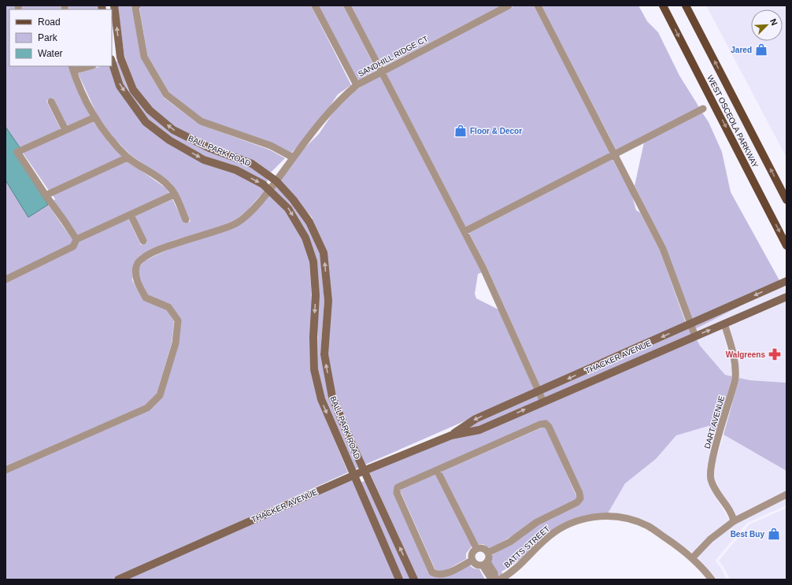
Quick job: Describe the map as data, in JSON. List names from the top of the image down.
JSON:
{
  "streets": {
    "main road": ["WEST OSCEOLA PARKWAY"],
    "street": [
      "SANDHILL RIDGE CT",
      "BALL PARK ROAD",
      "THACKER AVENUE",
      "DART AVENUE",
      "BATTS STREET"
    ]
  },
  "crossings": [
    ["SANDHILL RIDGE CT", "BALL PARK ROAD"],
    ["BALL PARK ROAD", "THACKER AVENUE"],
    ["THACKER AVENUE", "DART AVENUE"]
  ],
  "places": {
    "shop": ["Jared", "Floor & Decor", "Best Buy"],
    "pharmacy": ["Walgreens"]
  },
  "legend": ["Road", "Park", "Water"],
  "north": "top right"
}
